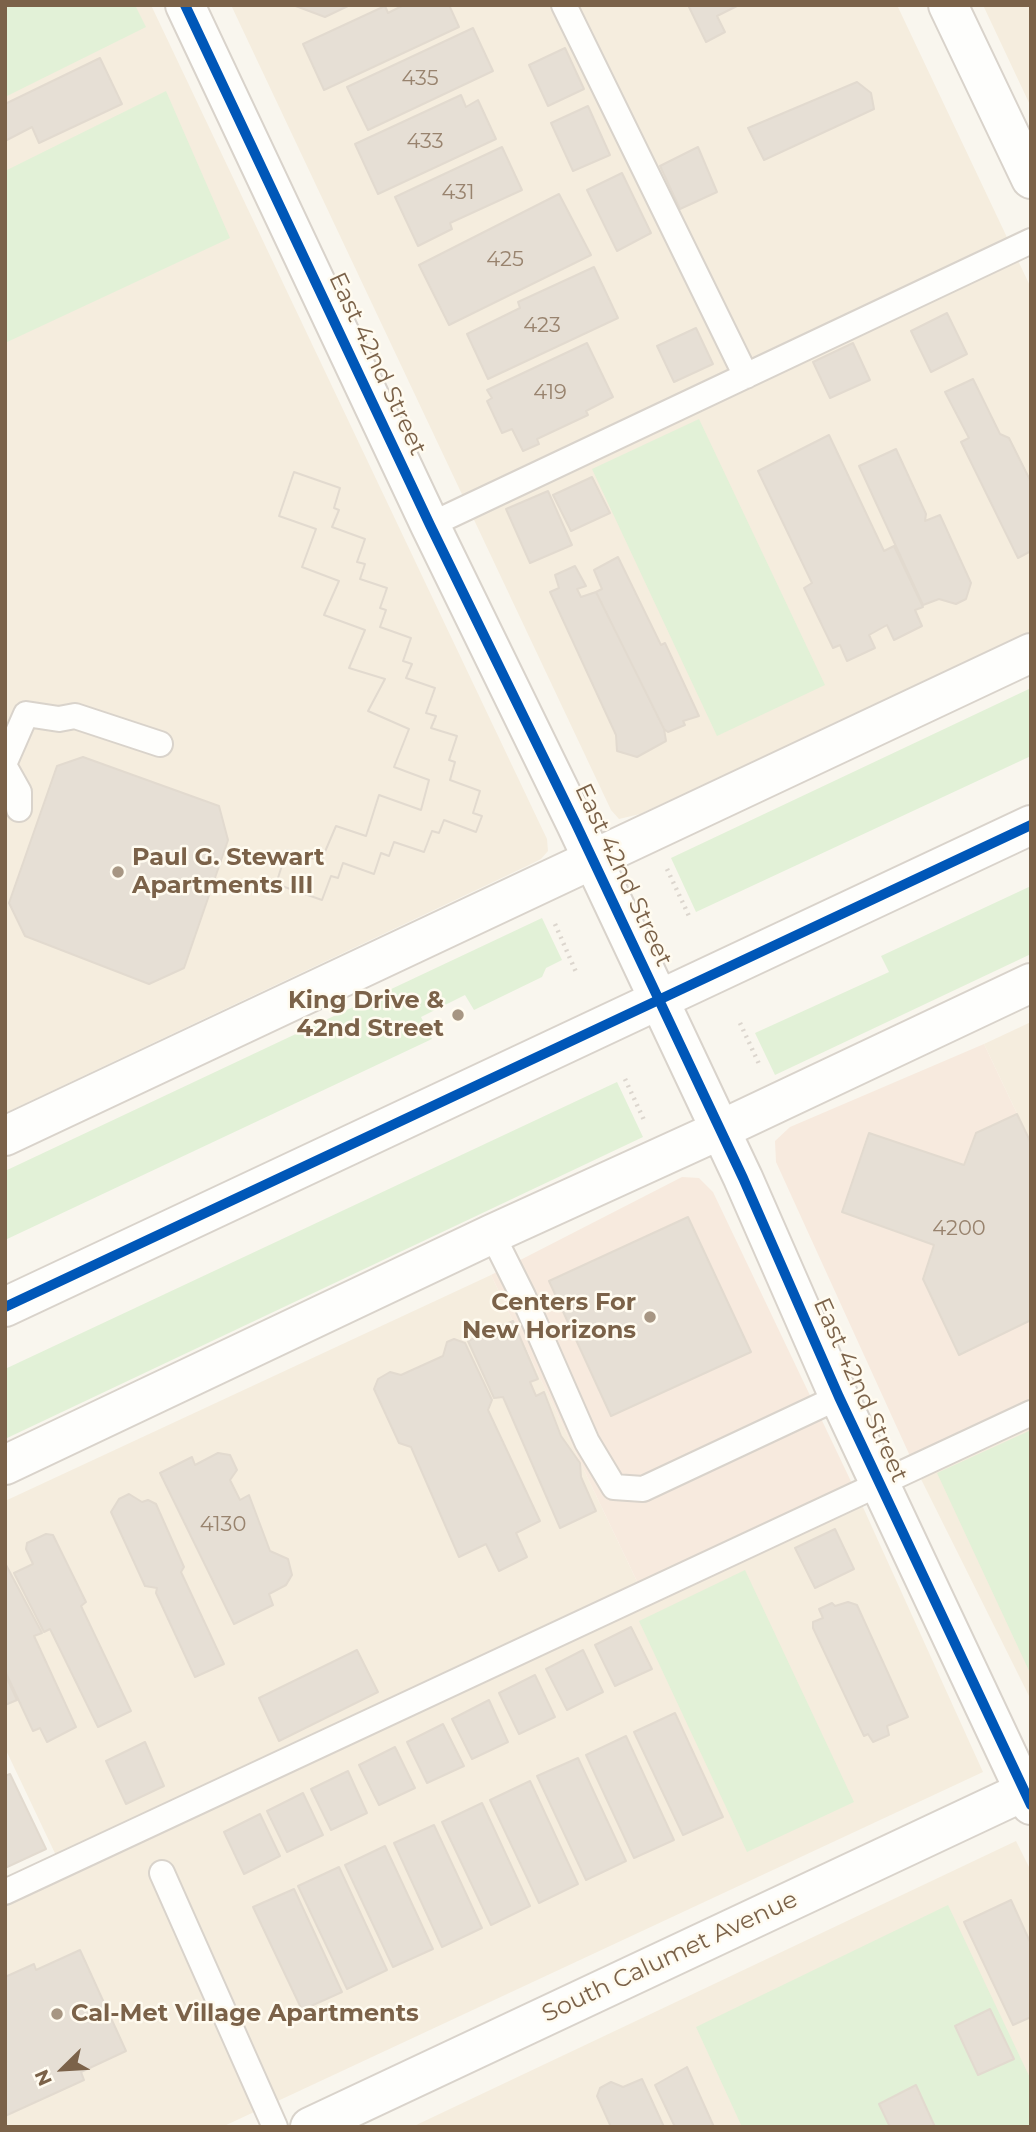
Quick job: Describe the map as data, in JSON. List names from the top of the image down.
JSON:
{
  "streets": {
    "street": ["East 42nd Street", "South Calumet Avenue"]
  },
  "crossings": [
    ["East 42nd Street", "South Calumet Avenue"]
  ],
  "places": [
    "Paul G. Stewart Apartments III",
    "King Drive & 42nd Street",
    "Centers For New Horizons",
    "Cal-Met Village Apartments"
  ],
  "house_numbers": [
    "435",
    "433",
    "431",
    "425",
    "423",
    "419",
    "4200",
    "4130"
  ],
  "north": "bottom left"
}
